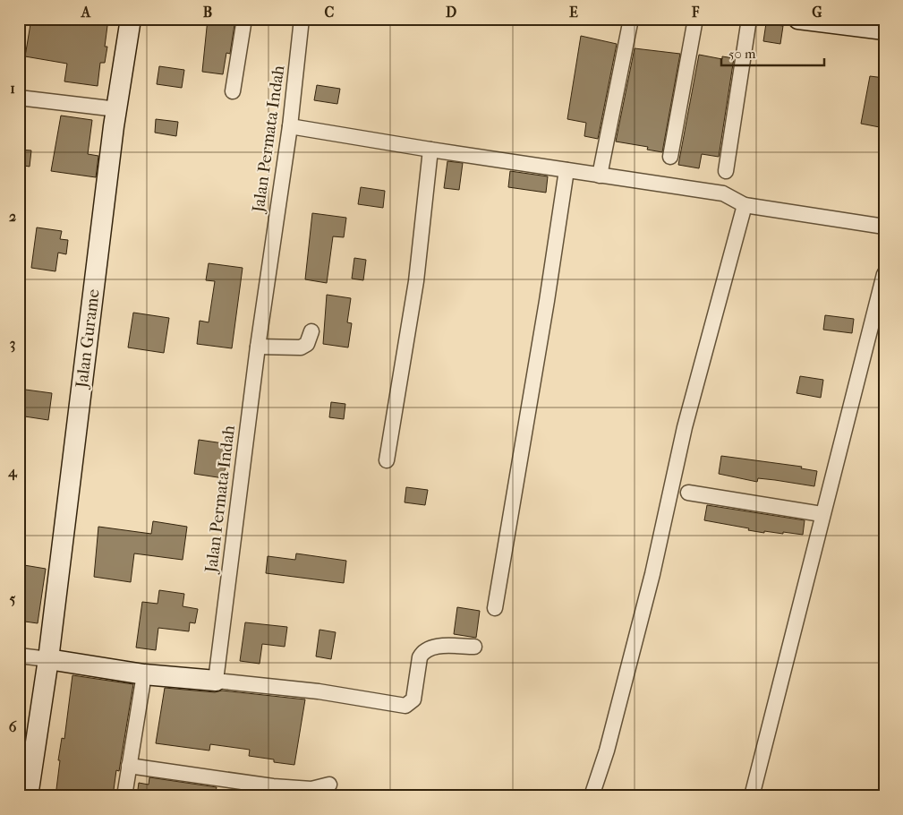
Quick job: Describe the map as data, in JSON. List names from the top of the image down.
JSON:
{
  "streets": {
    "street": ["Jalan Permata Indah", "Jalan Gurame"]
  },
  "scale_bar": "50 m",
  "grid": {
    "columns": [
      "A",
      "B",
      "C",
      "D",
      "E",
      "F",
      "G"
    ],
    "rows": [
      "1",
      "2",
      "3",
      "4",
      "5",
      "6"
    ]
  }
}
